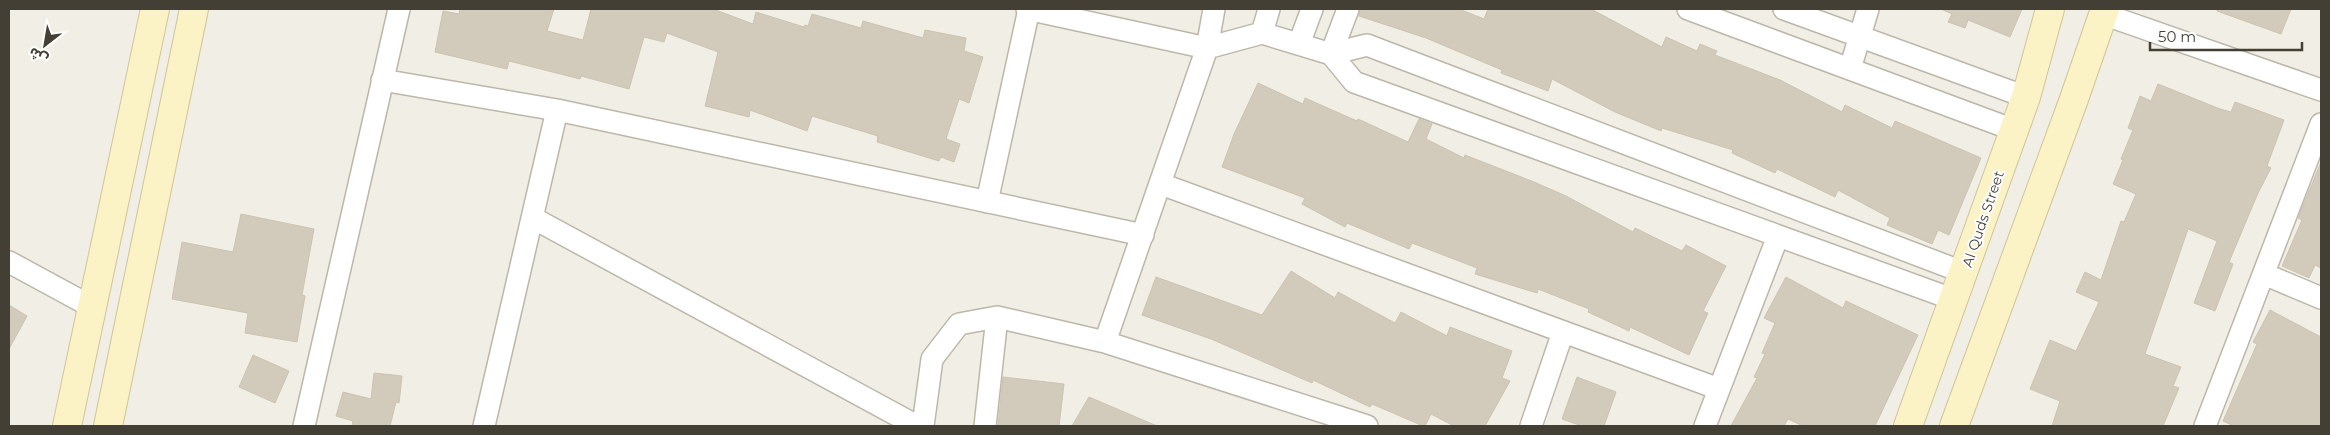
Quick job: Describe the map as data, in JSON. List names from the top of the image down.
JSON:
{
  "streets": {
    "main road": ["Al Quds Street"]
  },
  "scale_bar": "50 m",
  "north": "bottom left"
}
